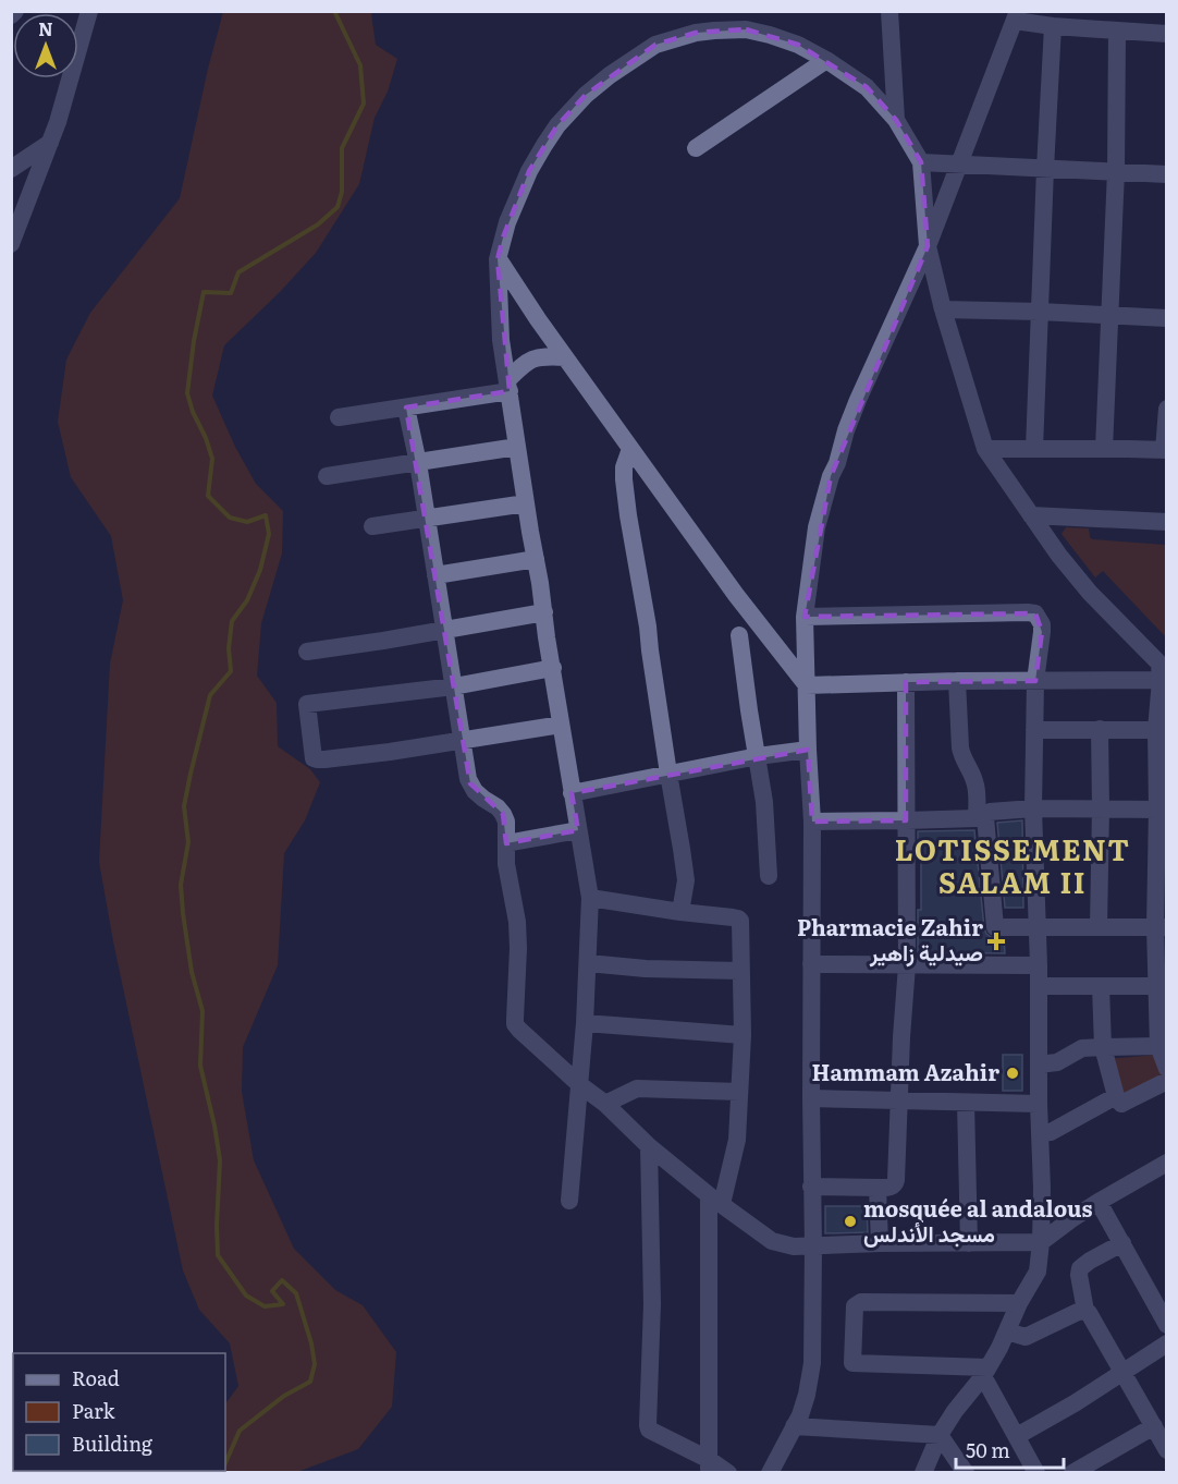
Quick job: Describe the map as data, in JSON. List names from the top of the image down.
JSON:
{
  "districts": ["LOTISSEMENT SALAM II"],
  "places": {
    "health": ["Pharmacie Zahir صيدلية زاهير"],
    "other": ["Hammam Azahir", "mosquée al andalous مسجد الأندلس"]
  },
  "legend": ["Road", "Park", "Building"],
  "scale_bar": "50 m",
  "north": "top"
}
